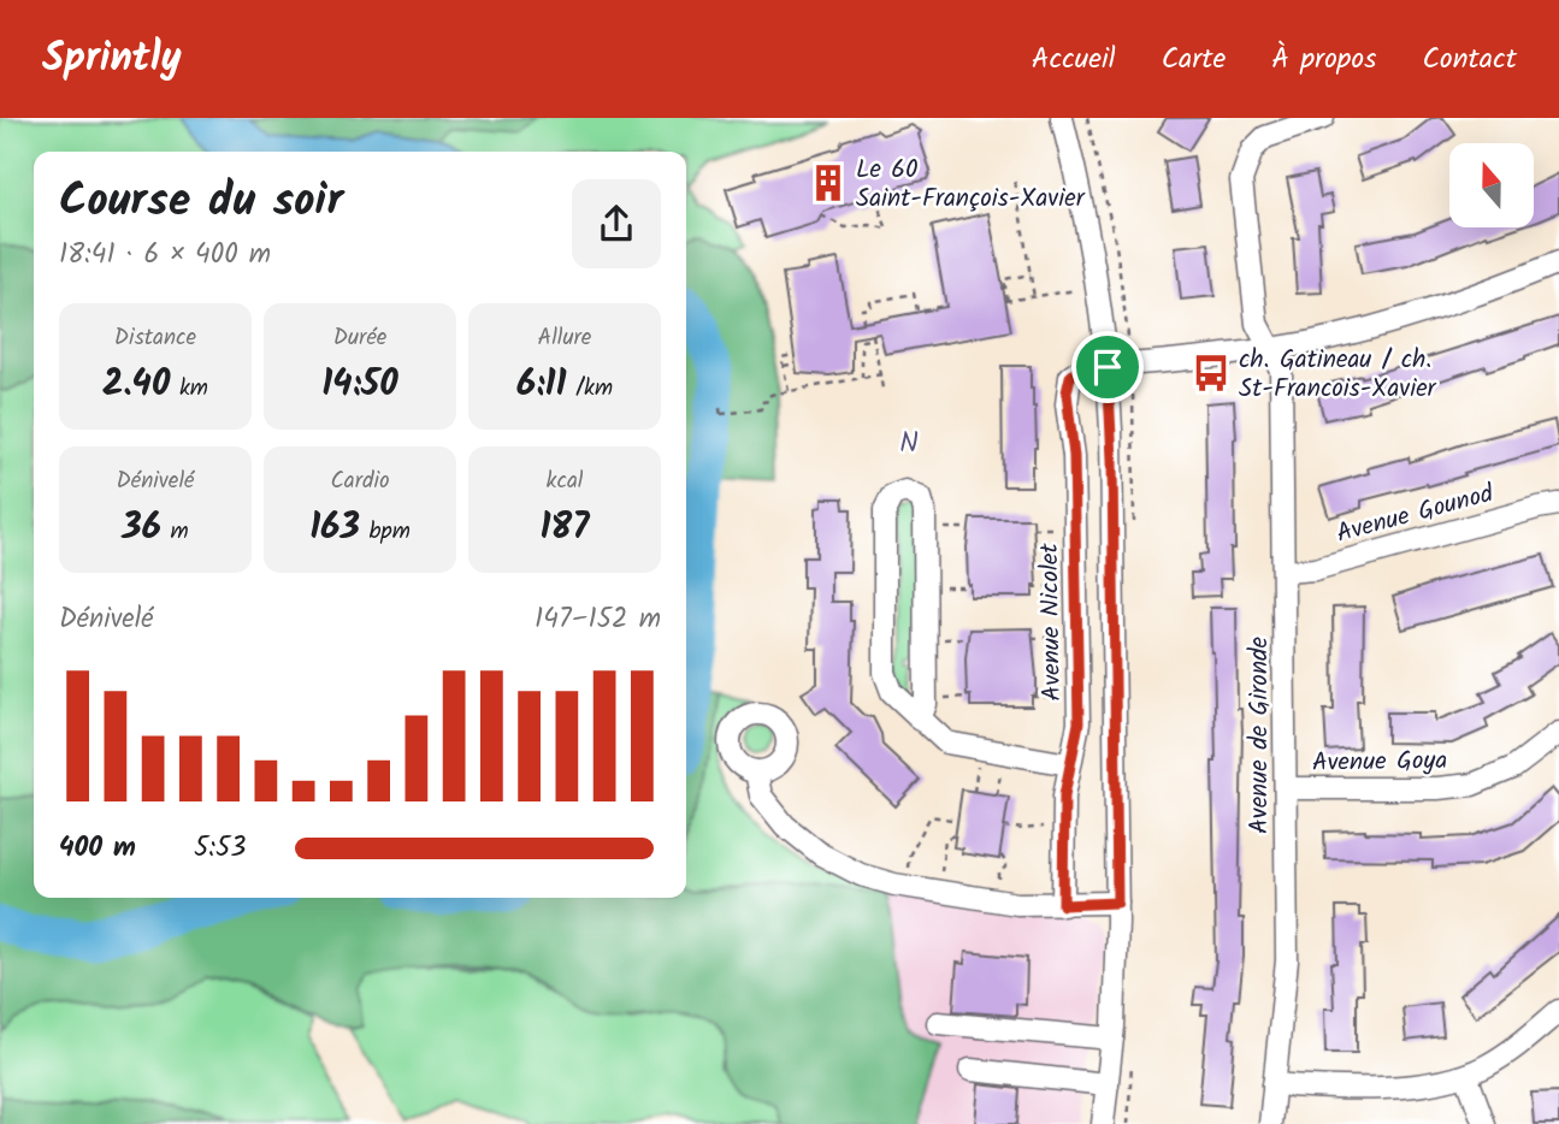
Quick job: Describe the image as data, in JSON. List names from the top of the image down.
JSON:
{
  "streets": {
    "street": [
      "Avenue Gounod",
      "Avenue Nicolet",
      "Avenue de Gironde",
      "Avenue Goya"
    ]
  },
  "crossings": [
    ["Avenue Gounod", "Avenue de Gironde"],
    ["Avenue de Gironde", "Avenue Goya"]
  ],
  "districts": ["N"],
  "places": {
    "building": ["Le 60 Saint-François-Xavier"],
    "bus stop": ["ch. Gatineau / ch. St-Francois-Xavier"]
  },
  "north": "top",
  "page": {
    "header": "Sprintly",
    "nav": [
      "Accueil",
      "Carte",
      "À propos",
      "Contact"
    ],
    "heading": ["Course du soir", "18:41 · 6 × 400 m"],
    "stats": [
      ["Distance", "2.40 km"],
      ["Durée", "14:50"],
      ["Allure", "6:11 /km"],
      ["Dénivelé", "36 m"],
      ["Cardio", "163 bpm"],
      ["kcal", "187"]
    ],
    "chart": ["Dénivelé", "147–152 m"],
    "list": [
      {
        "name": "400 m",
        "note": "5:53"
      }
    ]
  }
}
